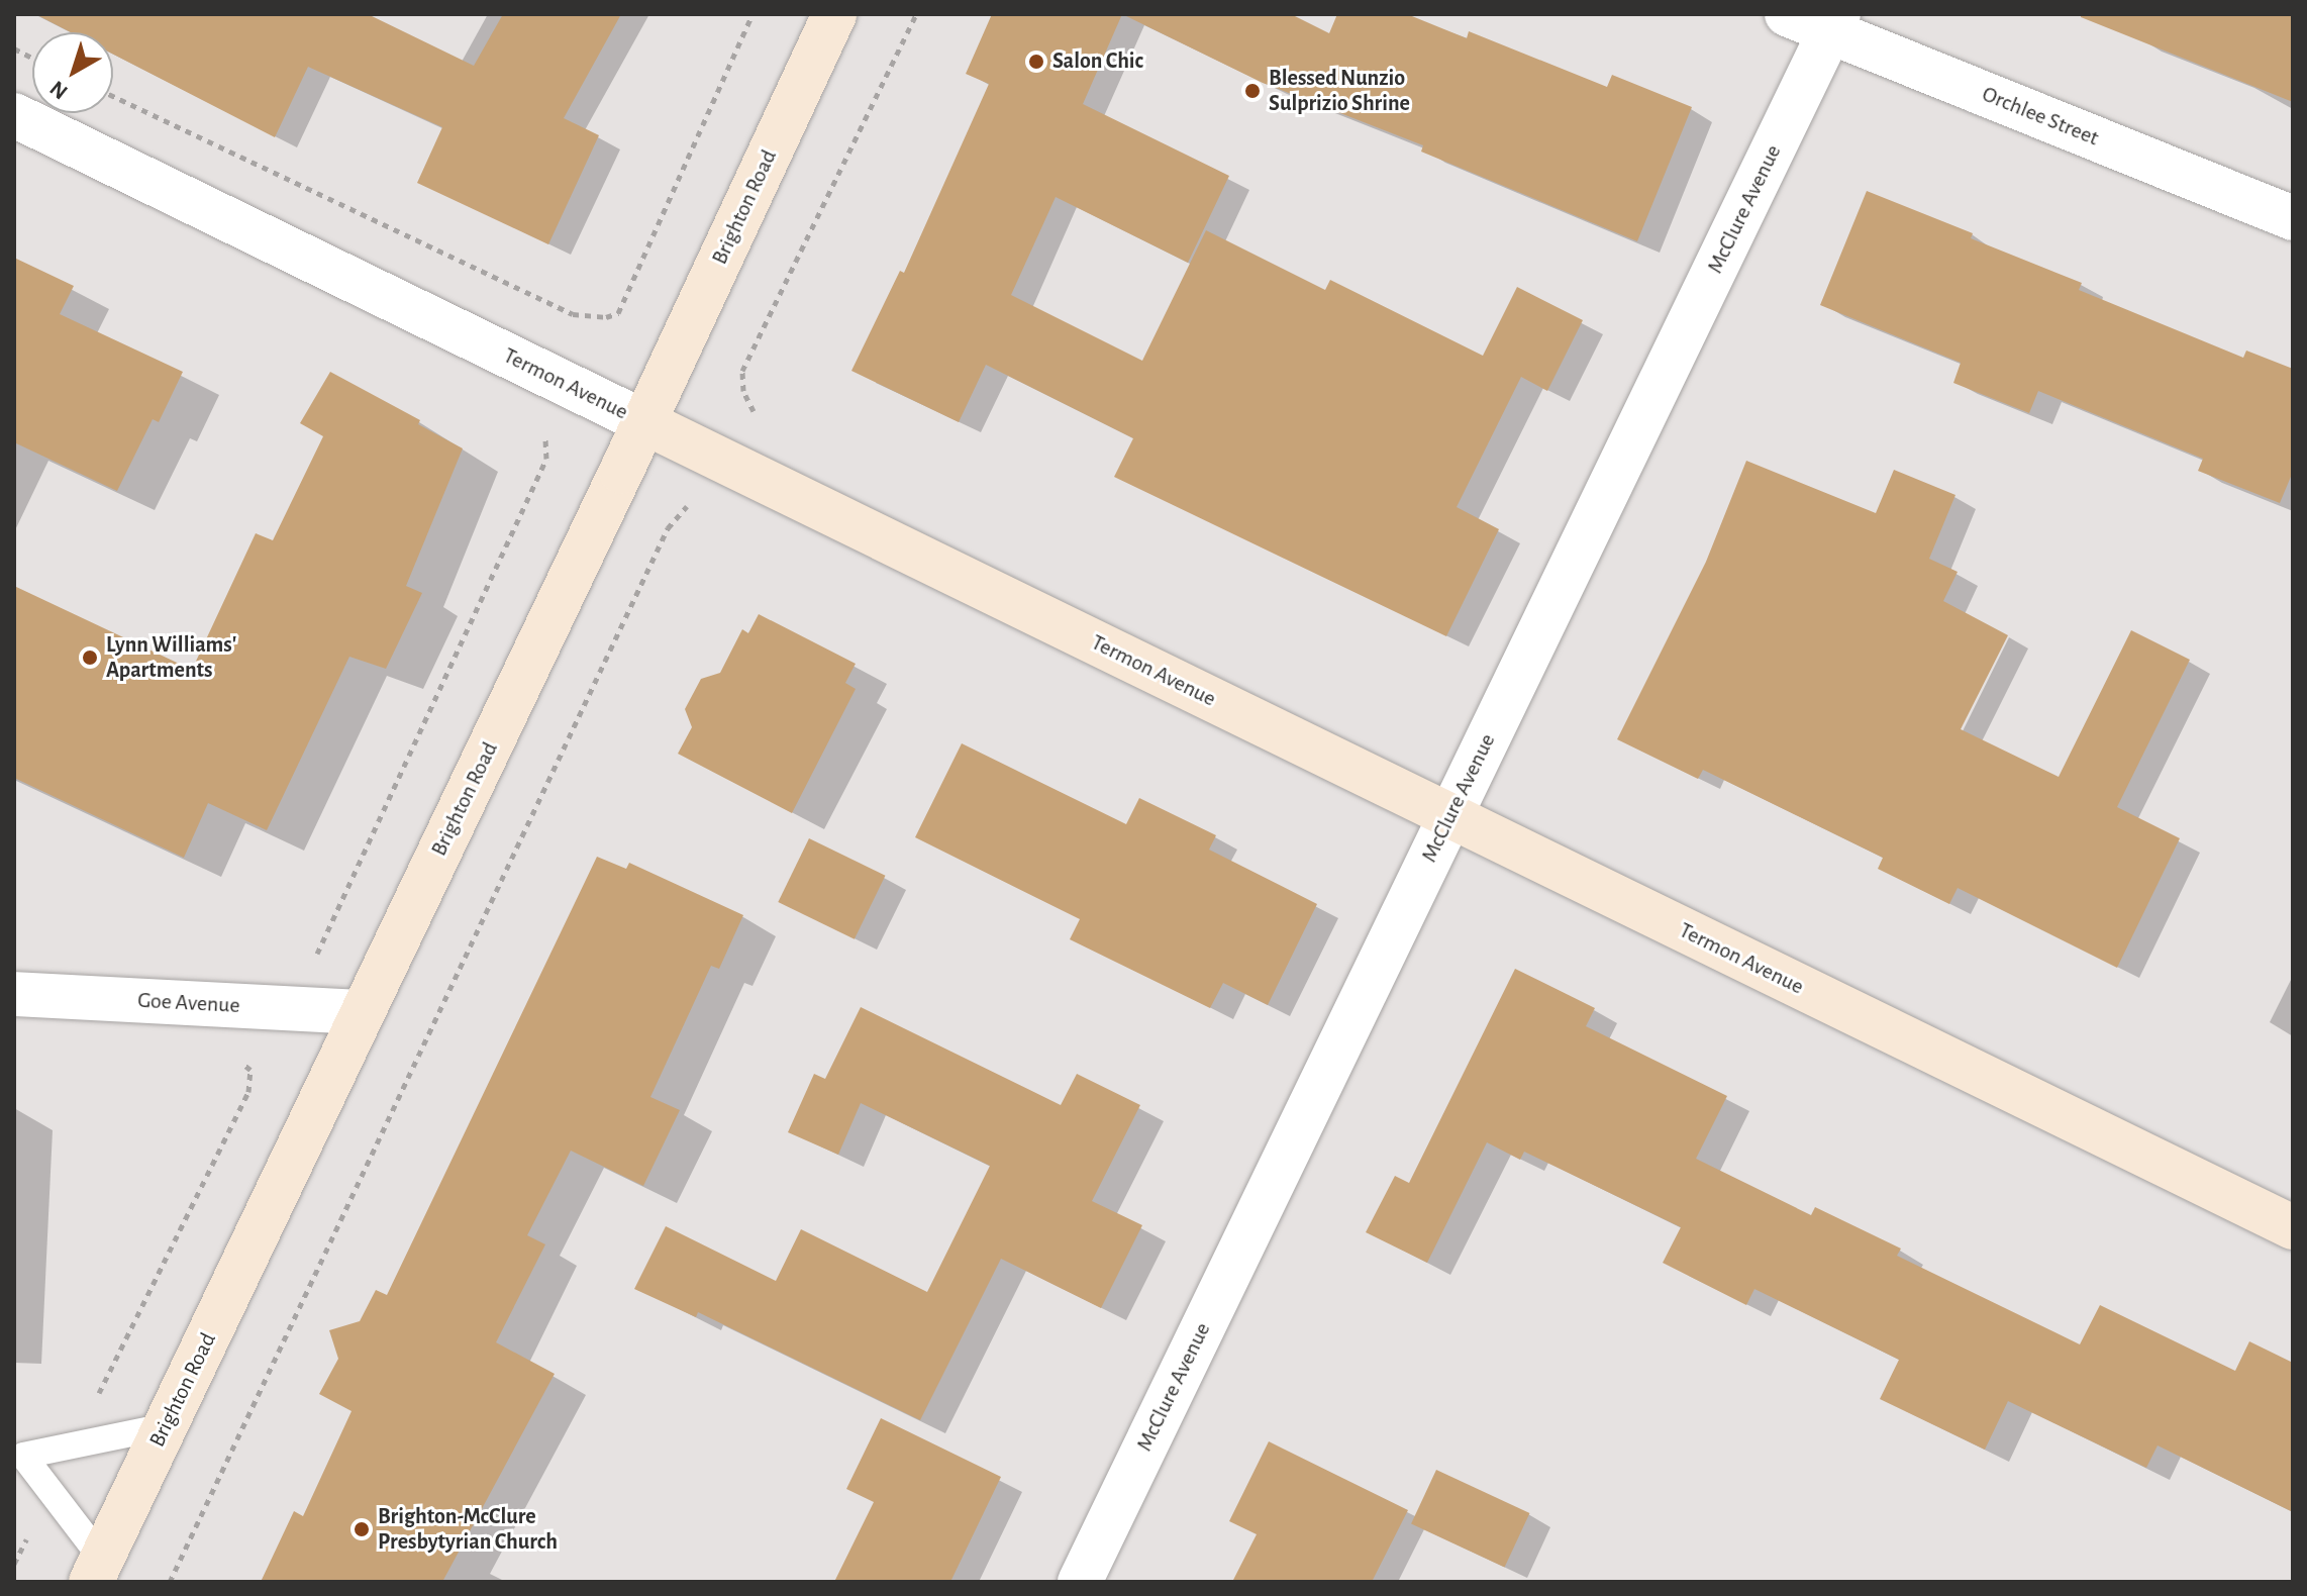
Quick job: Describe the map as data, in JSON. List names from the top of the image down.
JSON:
{
  "streets": {
    "street": [
      "Orchlee Street",
      "Brighton Road",
      "McClure Avenue",
      "Termon Avenue",
      "Goe Avenue"
    ]
  },
  "crossings": [
    ["Orchlee Street", "McClure Avenue"],
    ["Brighton Road", "Termon Avenue"],
    ["Brighton Road", "Goe Avenue"],
    ["McClure Avenue", "Termon Avenue"]
  ],
  "places": [
    "Salon Chic",
    "Blessed Nunzio Sulprizio Shrine",
    "Lynn Williams' Apartments",
    "Brighton-McClure Presbytyrian Church"
  ],
  "north": "bottom left"
}
